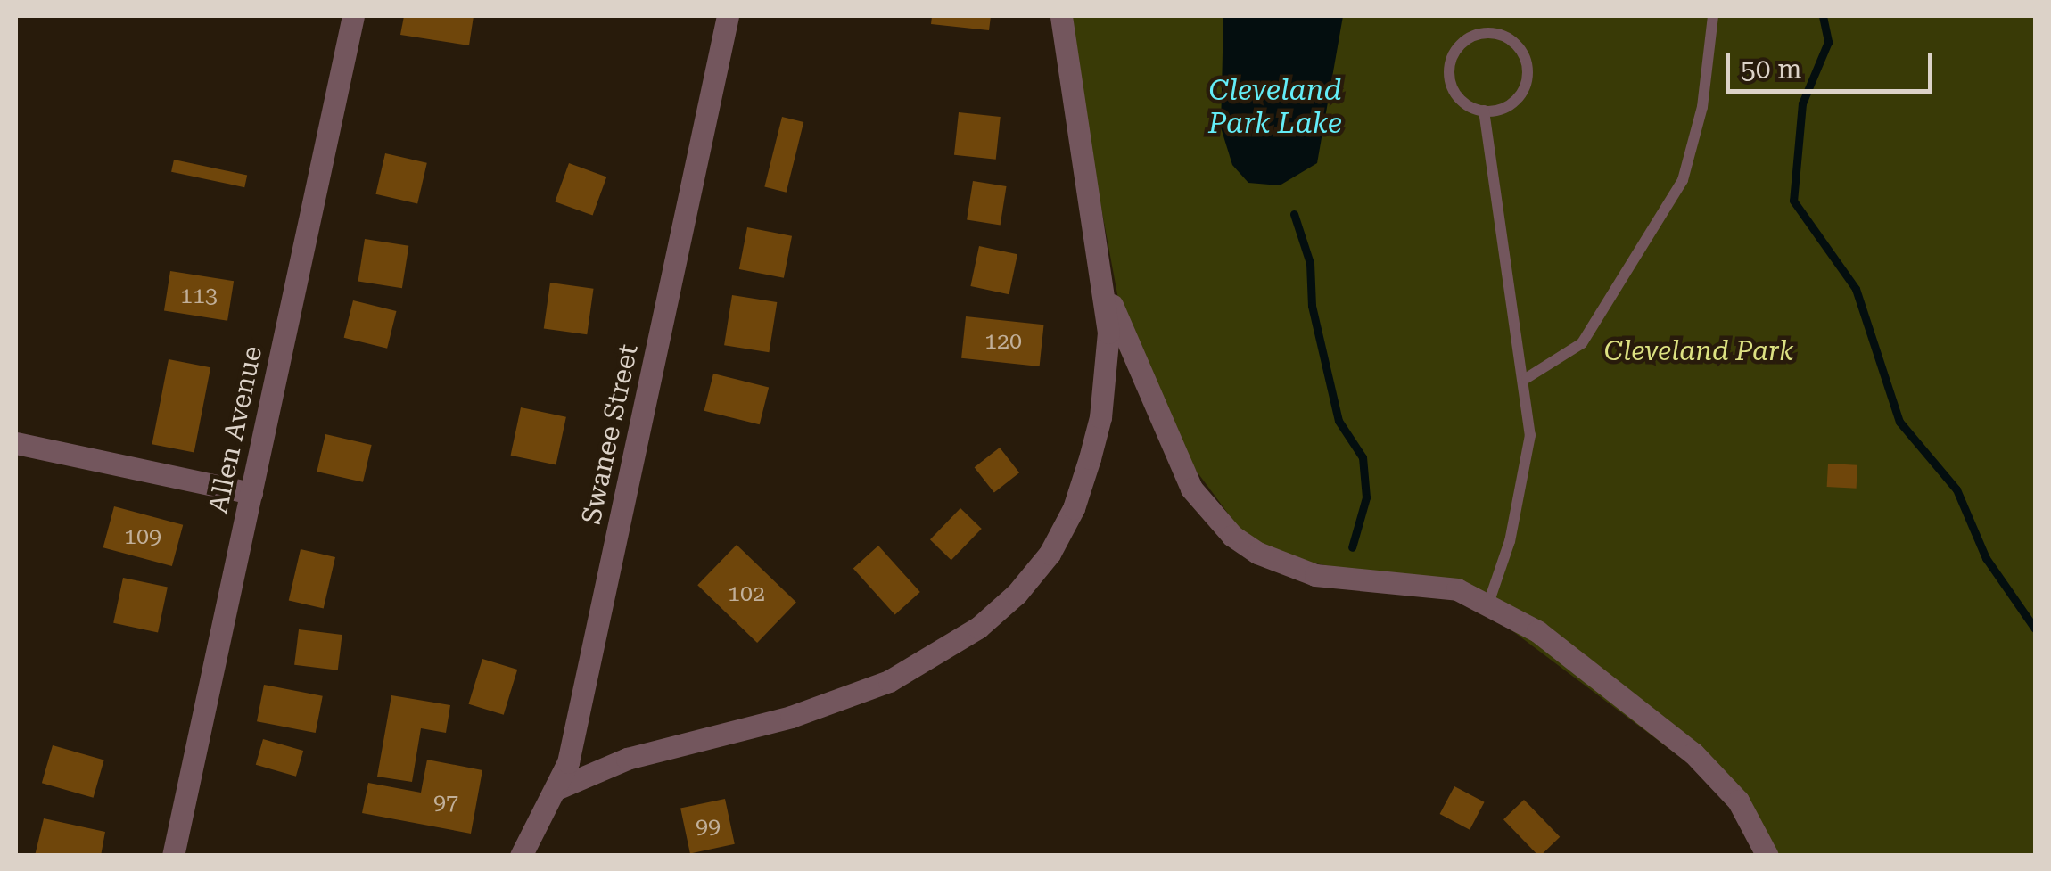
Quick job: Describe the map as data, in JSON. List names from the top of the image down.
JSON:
{
  "streets": {
    "street": ["Allen Avenue", "Swanee Street"]
  },
  "water": ["Cleveland Park Lake"],
  "parks": ["Cleveland Park"],
  "house_numbers": [
    "113",
    "120",
    "109",
    "102",
    "97",
    "99"
  ],
  "scale_bar": "50 m"
}
